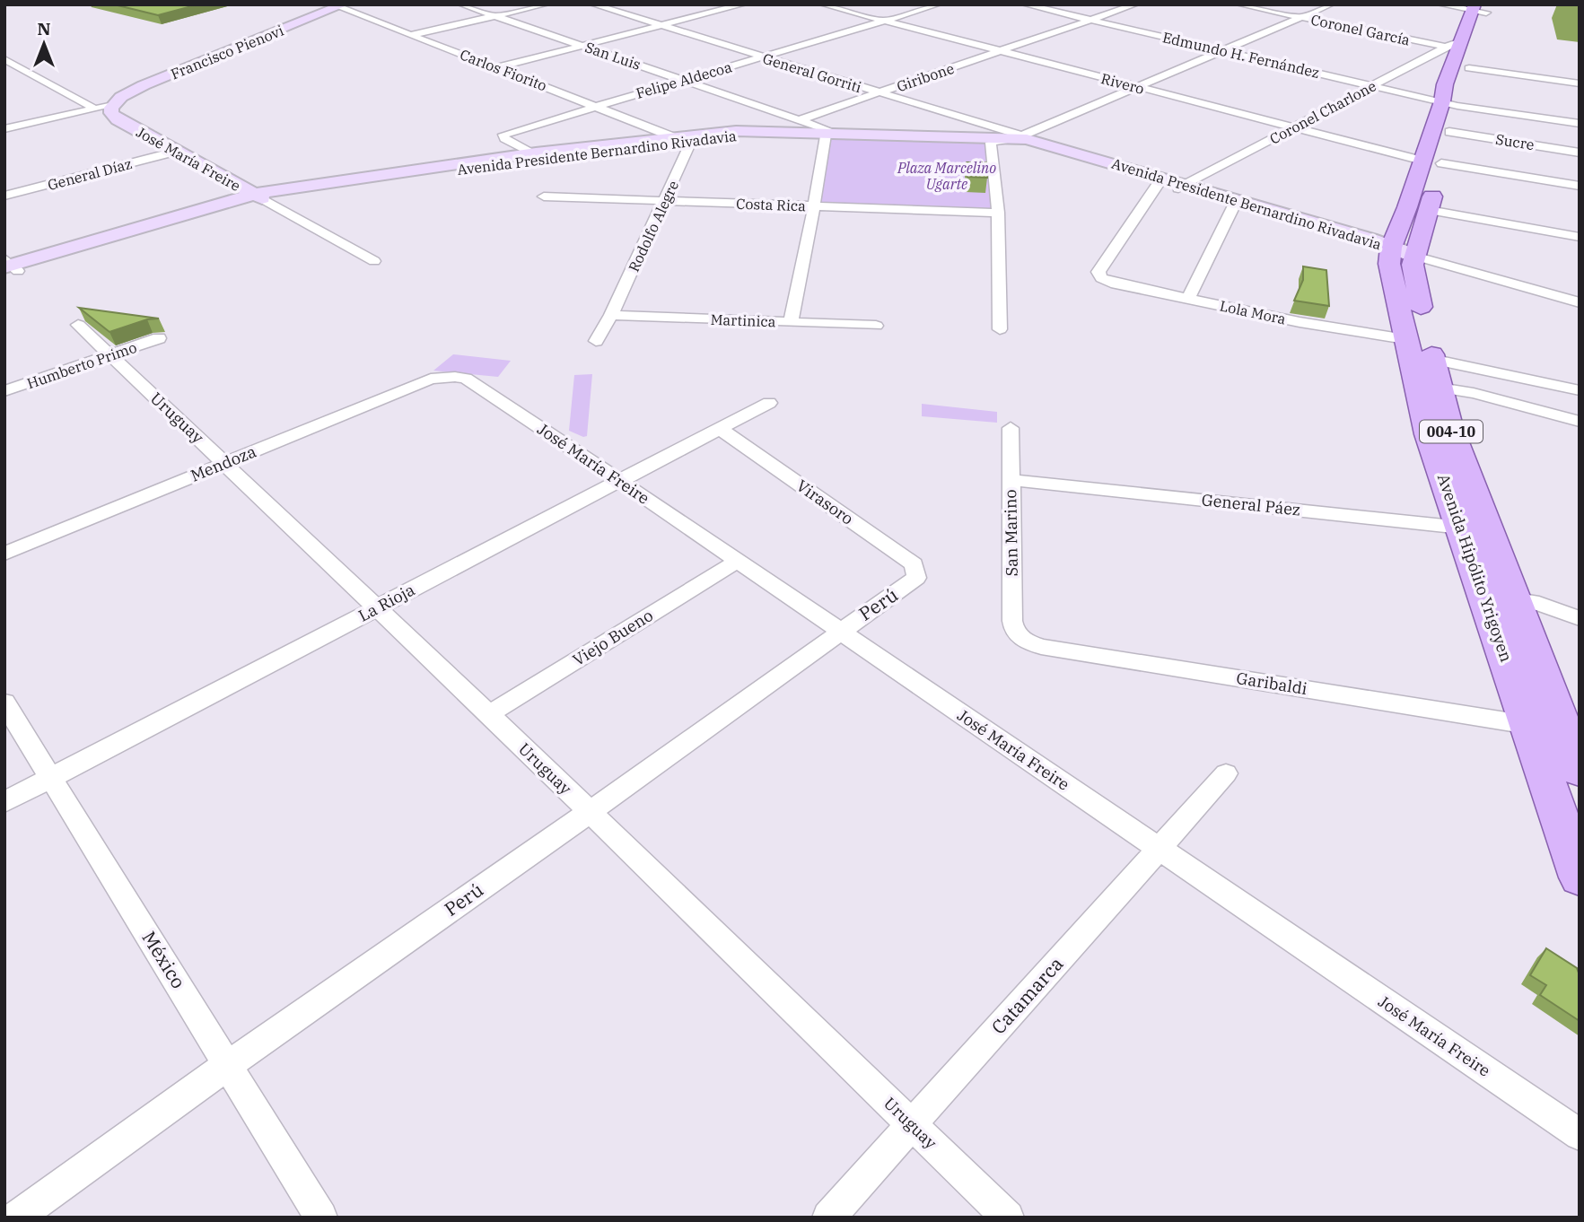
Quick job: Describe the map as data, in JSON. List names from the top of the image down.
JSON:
{
  "streets": {
    "main road": [
      "Francisco Pienovi",
      "Avenida Presidente Bernardino Rivadavia",
      "José María Freire",
      "004-10",
      "Avenida Hipólito Yrigoyen"
    ],
    "street": [
      "Coronel García",
      "Edmundo H. Fernández",
      "San Luis",
      "Carlos Fiorito",
      "General Gorriti",
      "Giribone",
      "Felipe Aldecoa",
      "Rivero",
      "Coronel Charlone",
      "Sucre",
      "General Díaz",
      "Costa Rica",
      "Rodolfo Alegre",
      "Lola Mora",
      "Martinica",
      "Humberto Primo",
      "Uruguay",
      "Mendoza",
      "Virasoro",
      "General Páez",
      "San Marino",
      "La Rioja",
      "Perú",
      "Viejo Bueno",
      "Garibaldi",
      "México",
      "Catamarca"
    ]
  },
  "crossings": [
    ["Coronel García", "Edmundo H. Fernández"],
    ["Coronel García", "Coronel Charlone"],
    ["Coronel García", "Avenida Hipólito Yrigoyen"],
    ["Francisco Pienovi", "Carlos Fiorito"],
    ["Francisco Pienovi", "José María Freire"],
    ["Edmundo H. Fernández", "Giribone"],
    ["Edmundo H. Fernández", "Coronel Charlone"],
    ["Edmundo H. Fernández", "Avenida Hipólito Yrigoyen"],
    ["San Luis", "Giribone"],
    ["San Luis", "Felipe Aldecoa"],
    ["San Luis", "Avenida Presidente Bernardino Rivadavia"],
    ["Carlos Fiorito", "Felipe Aldecoa"],
    ["Carlos Fiorito", "Avenida Presidente Bernardino Rivadavia"],
    ["Carlos Fiorito", "Rodolfo Alegre"],
    ["General Gorriti", "Giribone"],
    ["General Gorriti", "Felipe Aldecoa"],
    ["General Gorriti", "Avenida Presidente Bernardino Rivadavia"],
    ["Giribone", "Rivero"],
    ["Giribone", "Avenida Presidente Bernardino Rivadavia"],
    ["Felipe Aldecoa", "Rivero"],
    ["Felipe Aldecoa", "Avenida Presidente Bernardino Rivadavia"],
    ["Rivero", "Coronel Charlone"],
    ["Rivero", "Avenida Hipólito Yrigoyen"],
    ["Coronel Charlone", "Avenida Presidente Bernardino Rivadavia"],
    ["Coronel Charlone", "Lola Mora"],
    ["Coronel Charlone", "Avenida Hipólito Yrigoyen"],
    ["Sucre", "Avenida Hipólito Yrigoyen"],
    ["Avenida Presidente Bernardino Rivadavia", "José María Freire"],
    ["Avenida Presidente Bernardino Rivadavia", "Rodolfo Alegre"],
    ["Avenida Presidente Bernardino Rivadavia", "Lola Mora"],
    ["Avenida Presidente Bernardino Rivadavia", "Avenida Hipólito Yrigoyen"],
    ["José María Freire", "General Díaz"],
    ["José María Freire", "Mendoza"],
    ["José María Freire", "La Rioja"],
    ["José María Freire", "Perú"],
    ["José María Freire", "Viejo Bueno"],
    ["José María Freire", "Catamarca"],
    ["Costa Rica", "Rodolfo Alegre"],
    ["Rodolfo Alegre", "Martinica"],
    ["Lola Mora", "Avenida Hipólito Yrigoyen"],
    ["Humberto Primo", "Uruguay"],
    ["Uruguay", "Mendoza"],
    ["Uruguay", "La Rioja"],
    ["Uruguay", "Perú"],
    ["Uruguay", "Viejo Bueno"],
    ["Uruguay", "Catamarca"],
    ["Virasoro", "La Rioja"],
    ["Virasoro", "Perú"],
    ["General Páez", "San Marino"],
    ["General Páez", "Avenida Hipólito Yrigoyen"],
    ["San Marino", "Garibaldi"],
    ["Avenida Hipólito Yrigoyen", "Garibaldi"],
    ["La Rioja", "México"],
    ["Perú", "México"]
  ],
  "parks": ["Plaza Marcelino Ugarte"],
  "north": "top"
}
